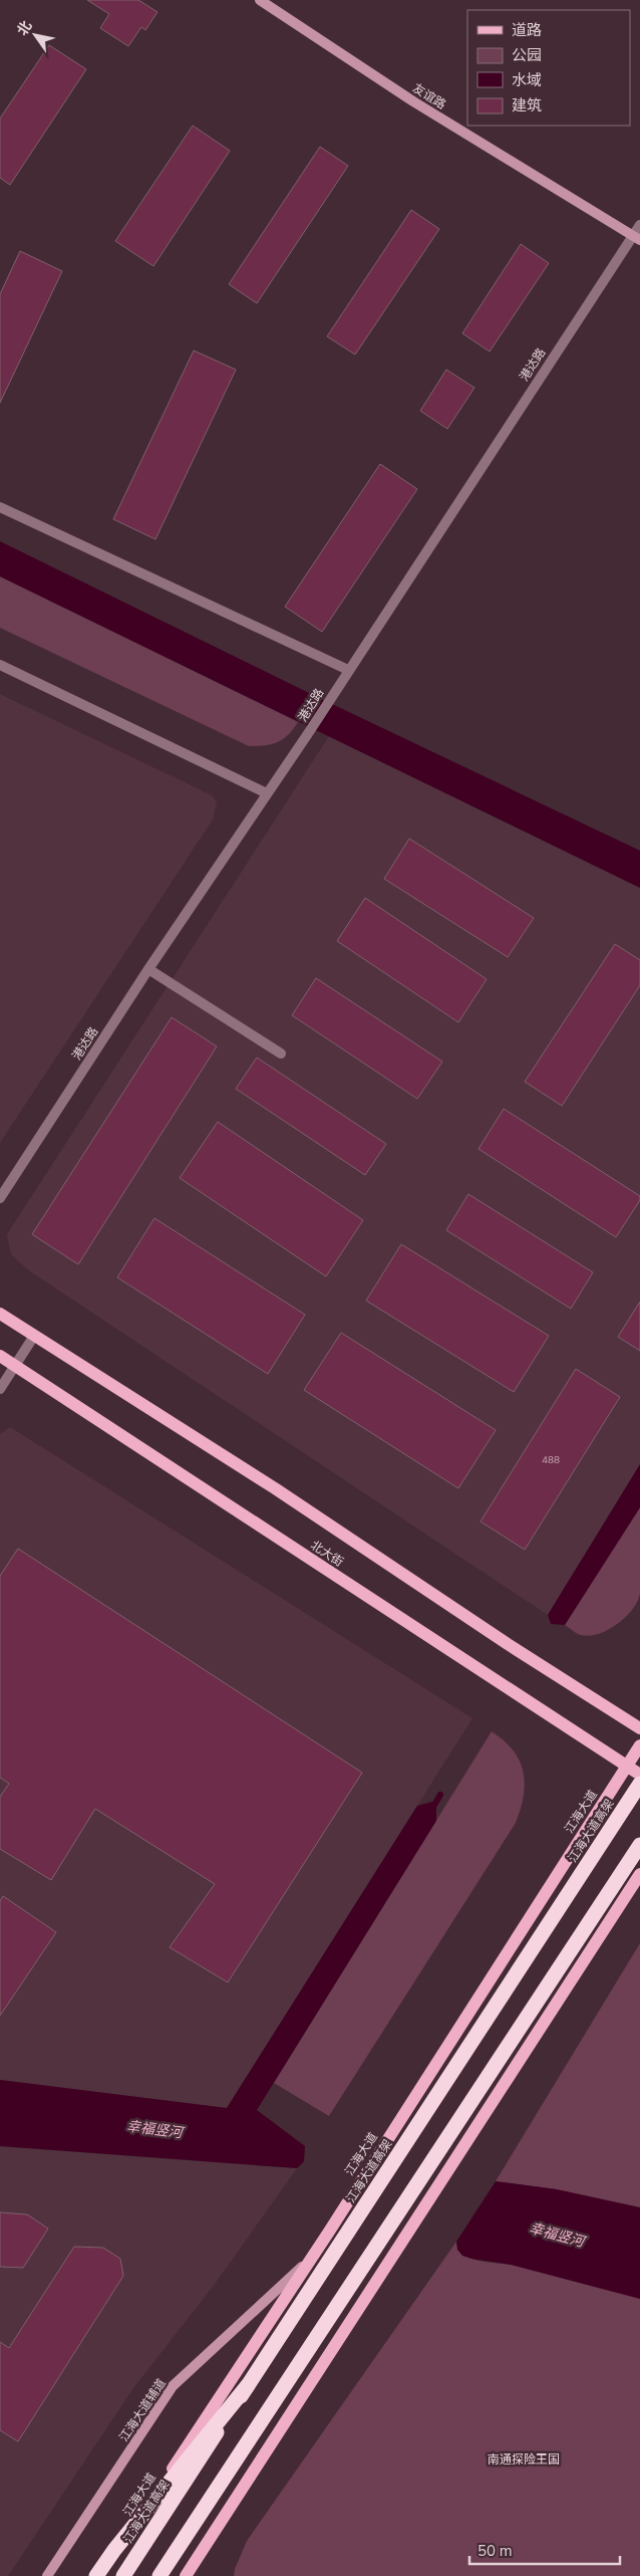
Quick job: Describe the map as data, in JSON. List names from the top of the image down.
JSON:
{
  "streets": {
    "highway": ["江海大道高架"],
    "main road": ["北大街", "江海大道"],
    "street": ["友谊路", "港达路", "江海大道辅道"]
  },
  "crossings": [
    ["友谊路", "港达路"],
    ["北大街", "江海大道"],
    ["江海大道", "江海大道辅道"]
  ],
  "water": ["幸福竖河"],
  "parks": ["南通探险王国"],
  "house_numbers": ["488"],
  "legend": [
    "道路",
    "公园",
    "水域",
    "建筑"
  ],
  "scale_bar": "50 m",
  "north": "top left"
}
